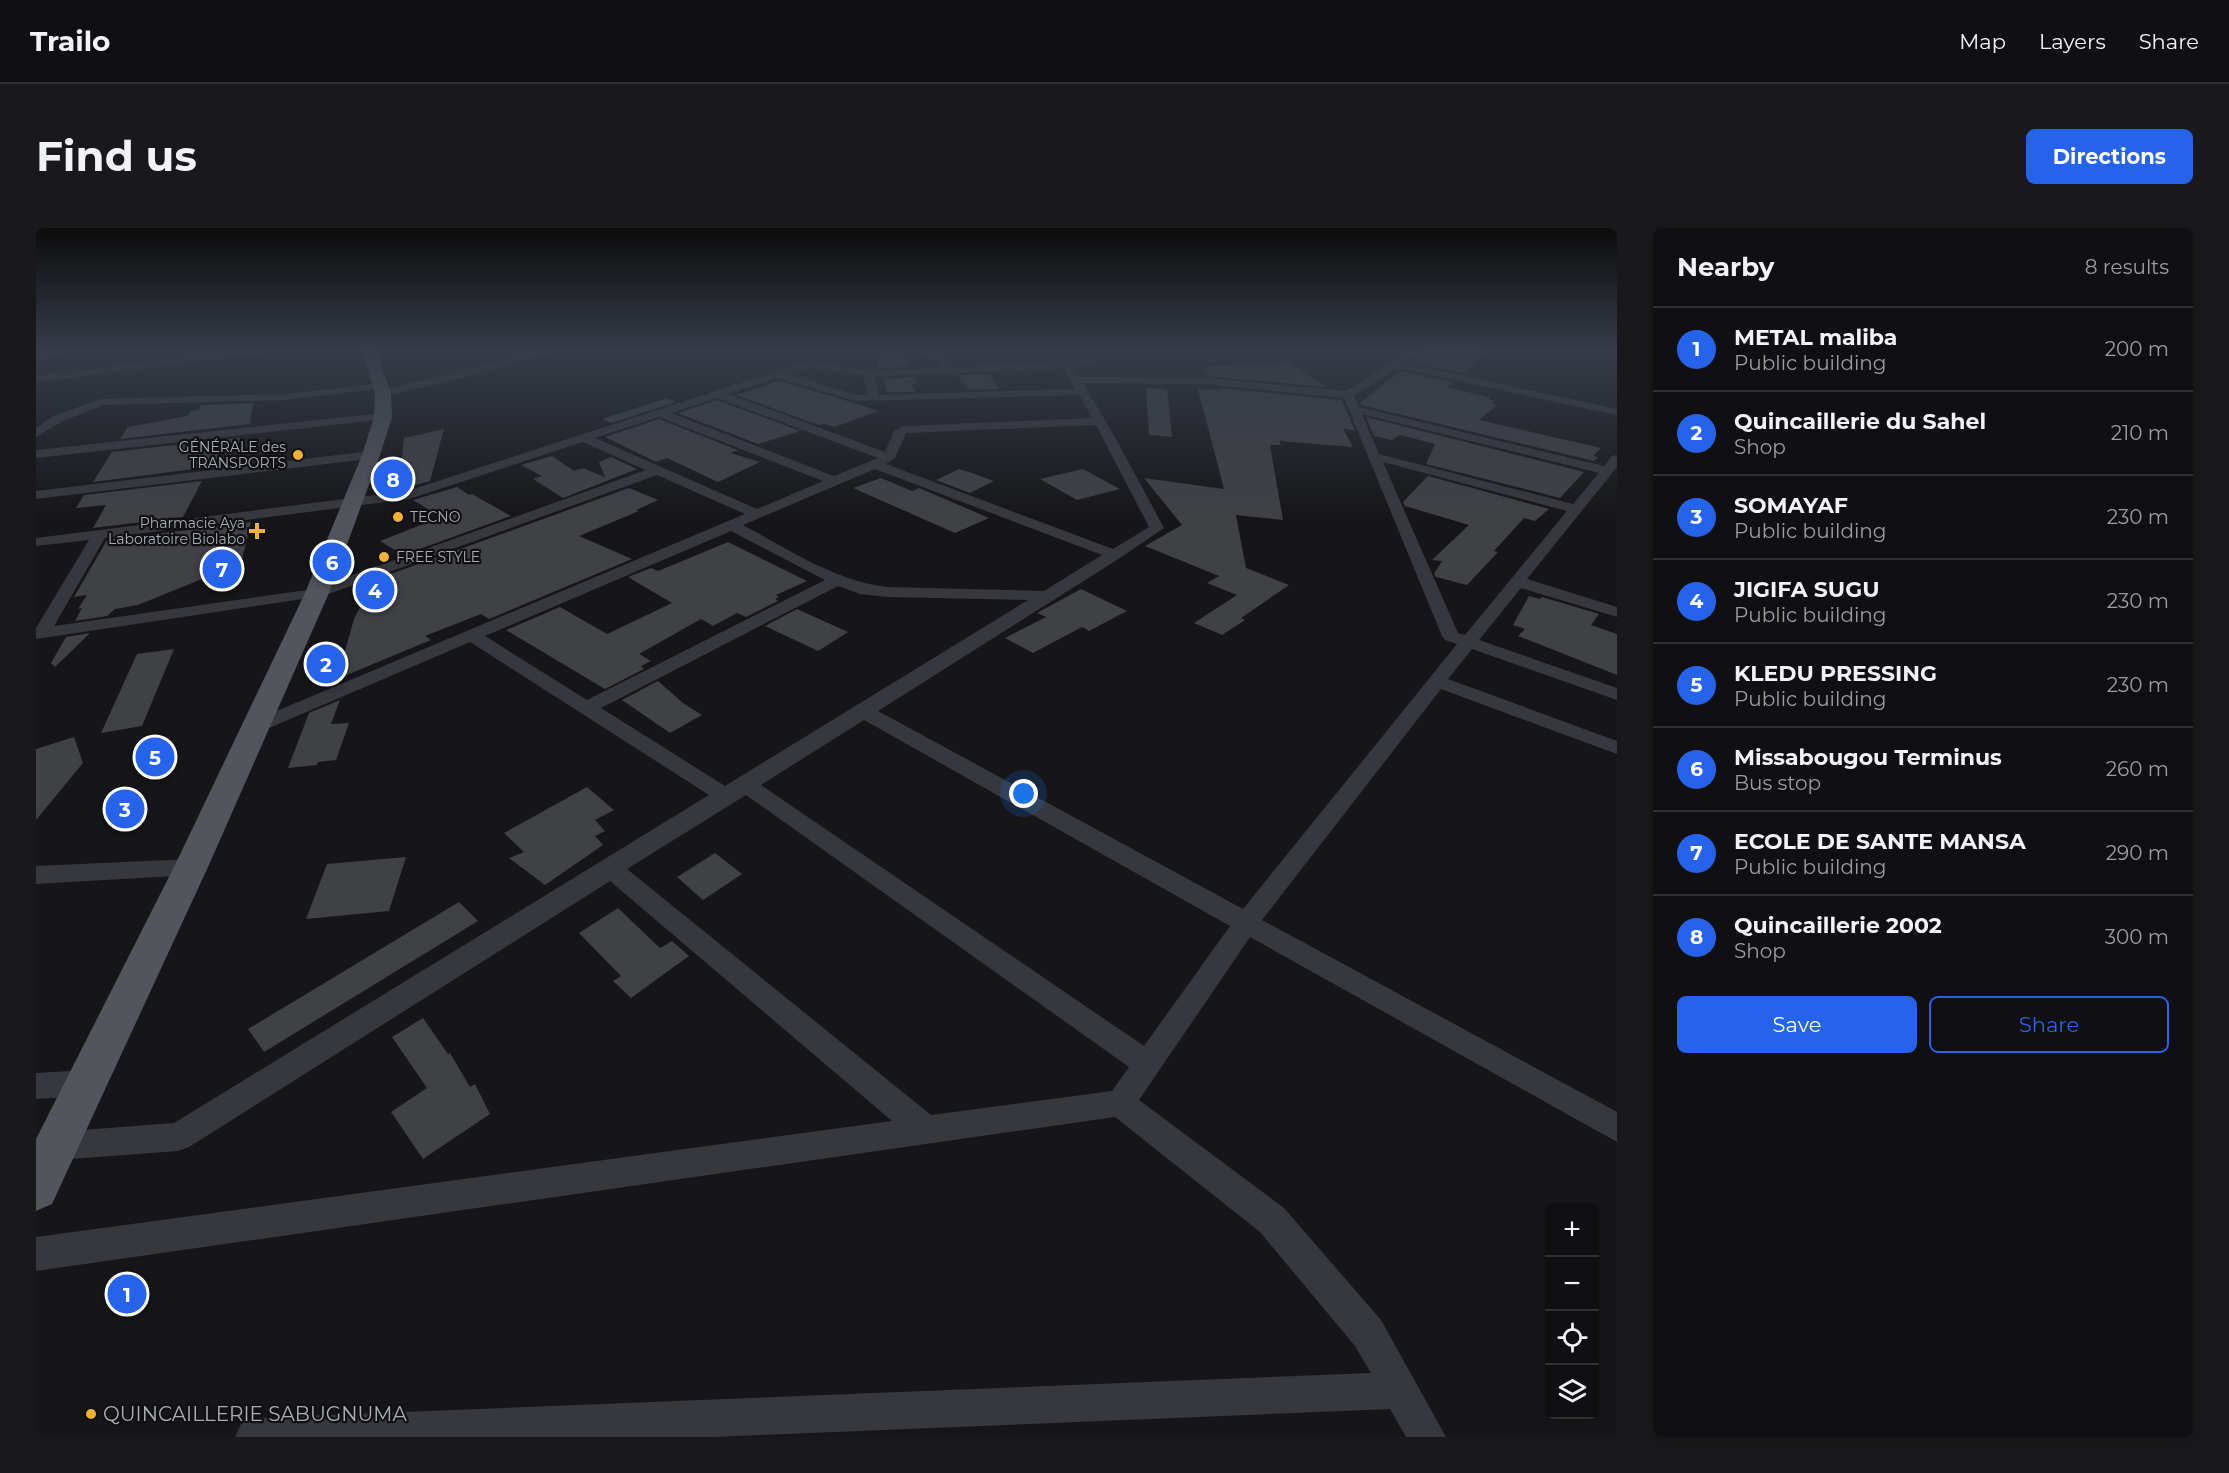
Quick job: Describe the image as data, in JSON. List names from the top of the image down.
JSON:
{
  "places": {
    "other": [
      "GÉNÉRALE des TRANSPORTS",
      "TECNO",
      "FREE STYLE",
      "QUINCAILLERIE SABUGNUMA"
    ],
    "health": ["Pharmacie Aya Laboratoire Biolabo"]
  },
  "page": {
    "header": "Trailo",
    "nav": ["Map", "Layers", "Share"],
    "buttons": [
      "Directions",
      ["Save", "Share"]
    ],
    "title": "Find us",
    "heading": ["Nearby", "8 results"],
    "list": [
      {
        "mark": "1",
        "name": "METAL maliba",
        "note": "Public building",
        "value": "200 m"
      },
      {
        "mark": "2",
        "name": "Quincaillerie du Sahel",
        "note": "Shop",
        "value": "210 m"
      },
      {
        "mark": "3",
        "name": "SOMAYAF",
        "note": "Public building",
        "value": "230 m"
      },
      {
        "mark": "4",
        "name": "JIGIFA SUGU",
        "note": "Public building",
        "value": "230 m"
      },
      {
        "mark": "5",
        "name": "KLEDU PRESSING",
        "note": "Public building",
        "value": "230 m"
      },
      {
        "mark": "6",
        "name": "Missabougou Terminus",
        "note": "Bus stop",
        "value": "260 m"
      },
      {
        "mark": "7",
        "name": "ECOLE DE SANTE MANSA",
        "note": "Public building",
        "value": "290 m"
      },
      {
        "mark": "8",
        "name": "Quincaillerie 2002",
        "note": "Shop",
        "value": "300 m"
      }
    ],
    "pins": [
      "8",
      "6",
      "7",
      "4",
      "2",
      "5",
      "3",
      "1"
    ],
    "map_buttons": ["+", "−"]
  }
}
